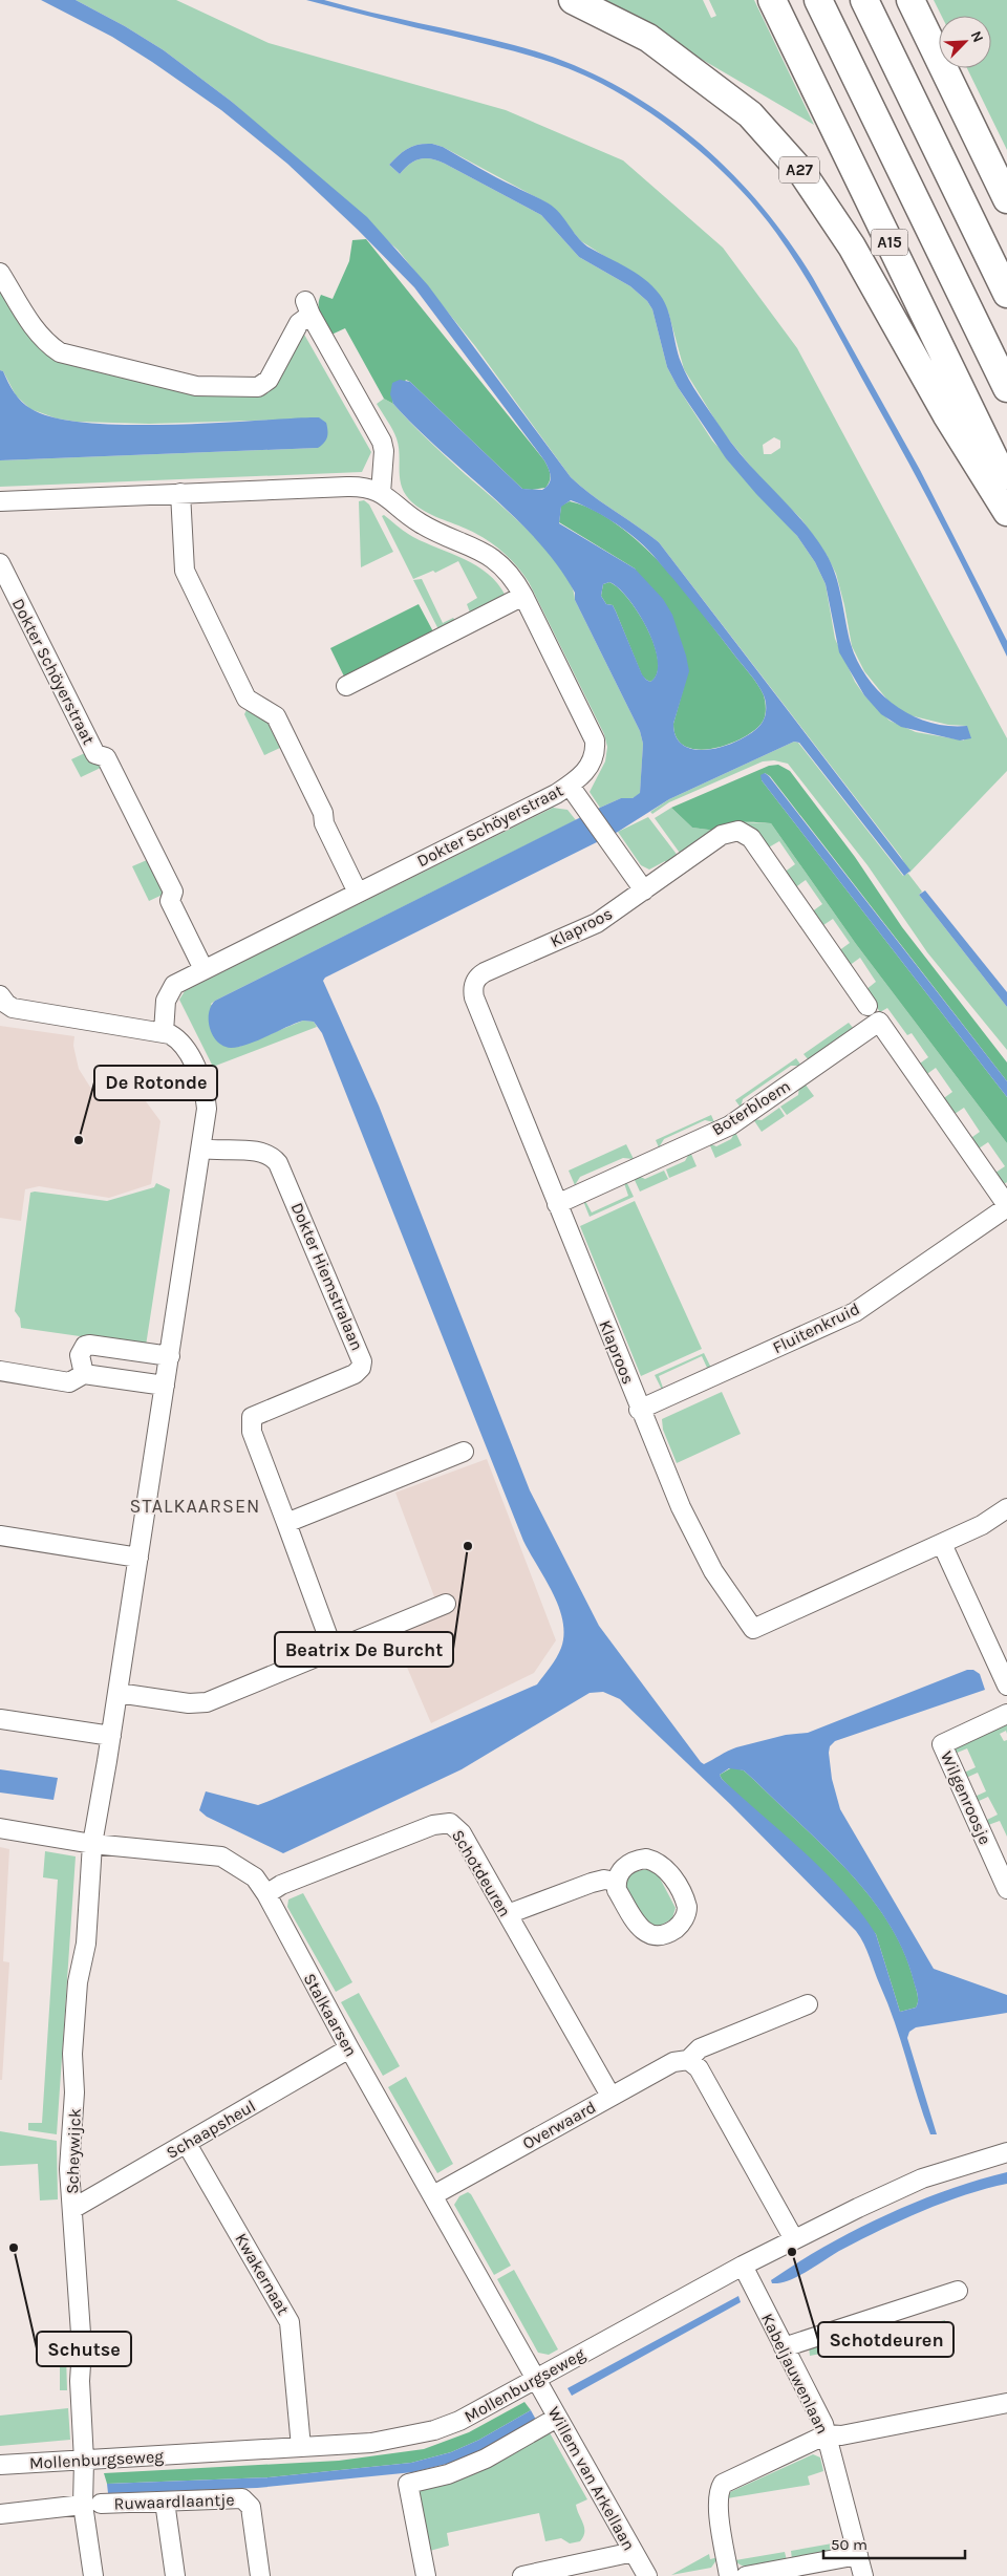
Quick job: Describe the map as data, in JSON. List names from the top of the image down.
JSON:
{
  "streets": {
    "highway": ["A27", "A15"],
    "street": [
      "Dokter Schöyerstraat",
      "Klaproos",
      "Boterbloem",
      "Dokter Hiemstralaan",
      "Fluitenkruid",
      "Wilgenroosje",
      "Schotdeuren",
      "Stalkaarsen",
      "Overwaard",
      "Schaapsheul",
      "Scheywijck",
      "Kwakernaat",
      "Kabeljauwenlaan",
      "Mollenburgseweg",
      "Willem van Arkellaan",
      "Ruwaardlaantje"
    ]
  },
  "crossings": [
    ["Klaproos", "Boterbloem"],
    ["Klaproos", "Fluitenkruid"],
    ["Boterbloem", "Fluitenkruid"],
    ["Schotdeuren", "Stalkaarsen"],
    ["Schotdeuren", "Overwaard"],
    ["Stalkaarsen", "Overwaard"],
    ["Stalkaarsen", "Schaapsheul"],
    ["Stalkaarsen", "Scheywijck"],
    ["Stalkaarsen", "Mollenburgseweg"],
    ["Stalkaarsen", "Willem van Arkellaan"],
    ["Schaapsheul", "Scheywijck"],
    ["Schaapsheul", "Kwakernaat"],
    ["Scheywijck", "Mollenburgseweg"],
    ["Scheywijck", "Ruwaardlaantje"],
    ["Kwakernaat", "Mollenburgseweg"],
    ["Kabeljauwenlaan", "Mollenburgseweg"],
    ["Mollenburgseweg", "Willem van Arkellaan"]
  ],
  "districts": ["STALKAARSEN"],
  "places": [
    "De Rotonde",
    "Beatrix De Burcht",
    "Schutse",
    "Schotdeuren"
  ],
  "scale_bar": "50 m",
  "north": "top right"
}
